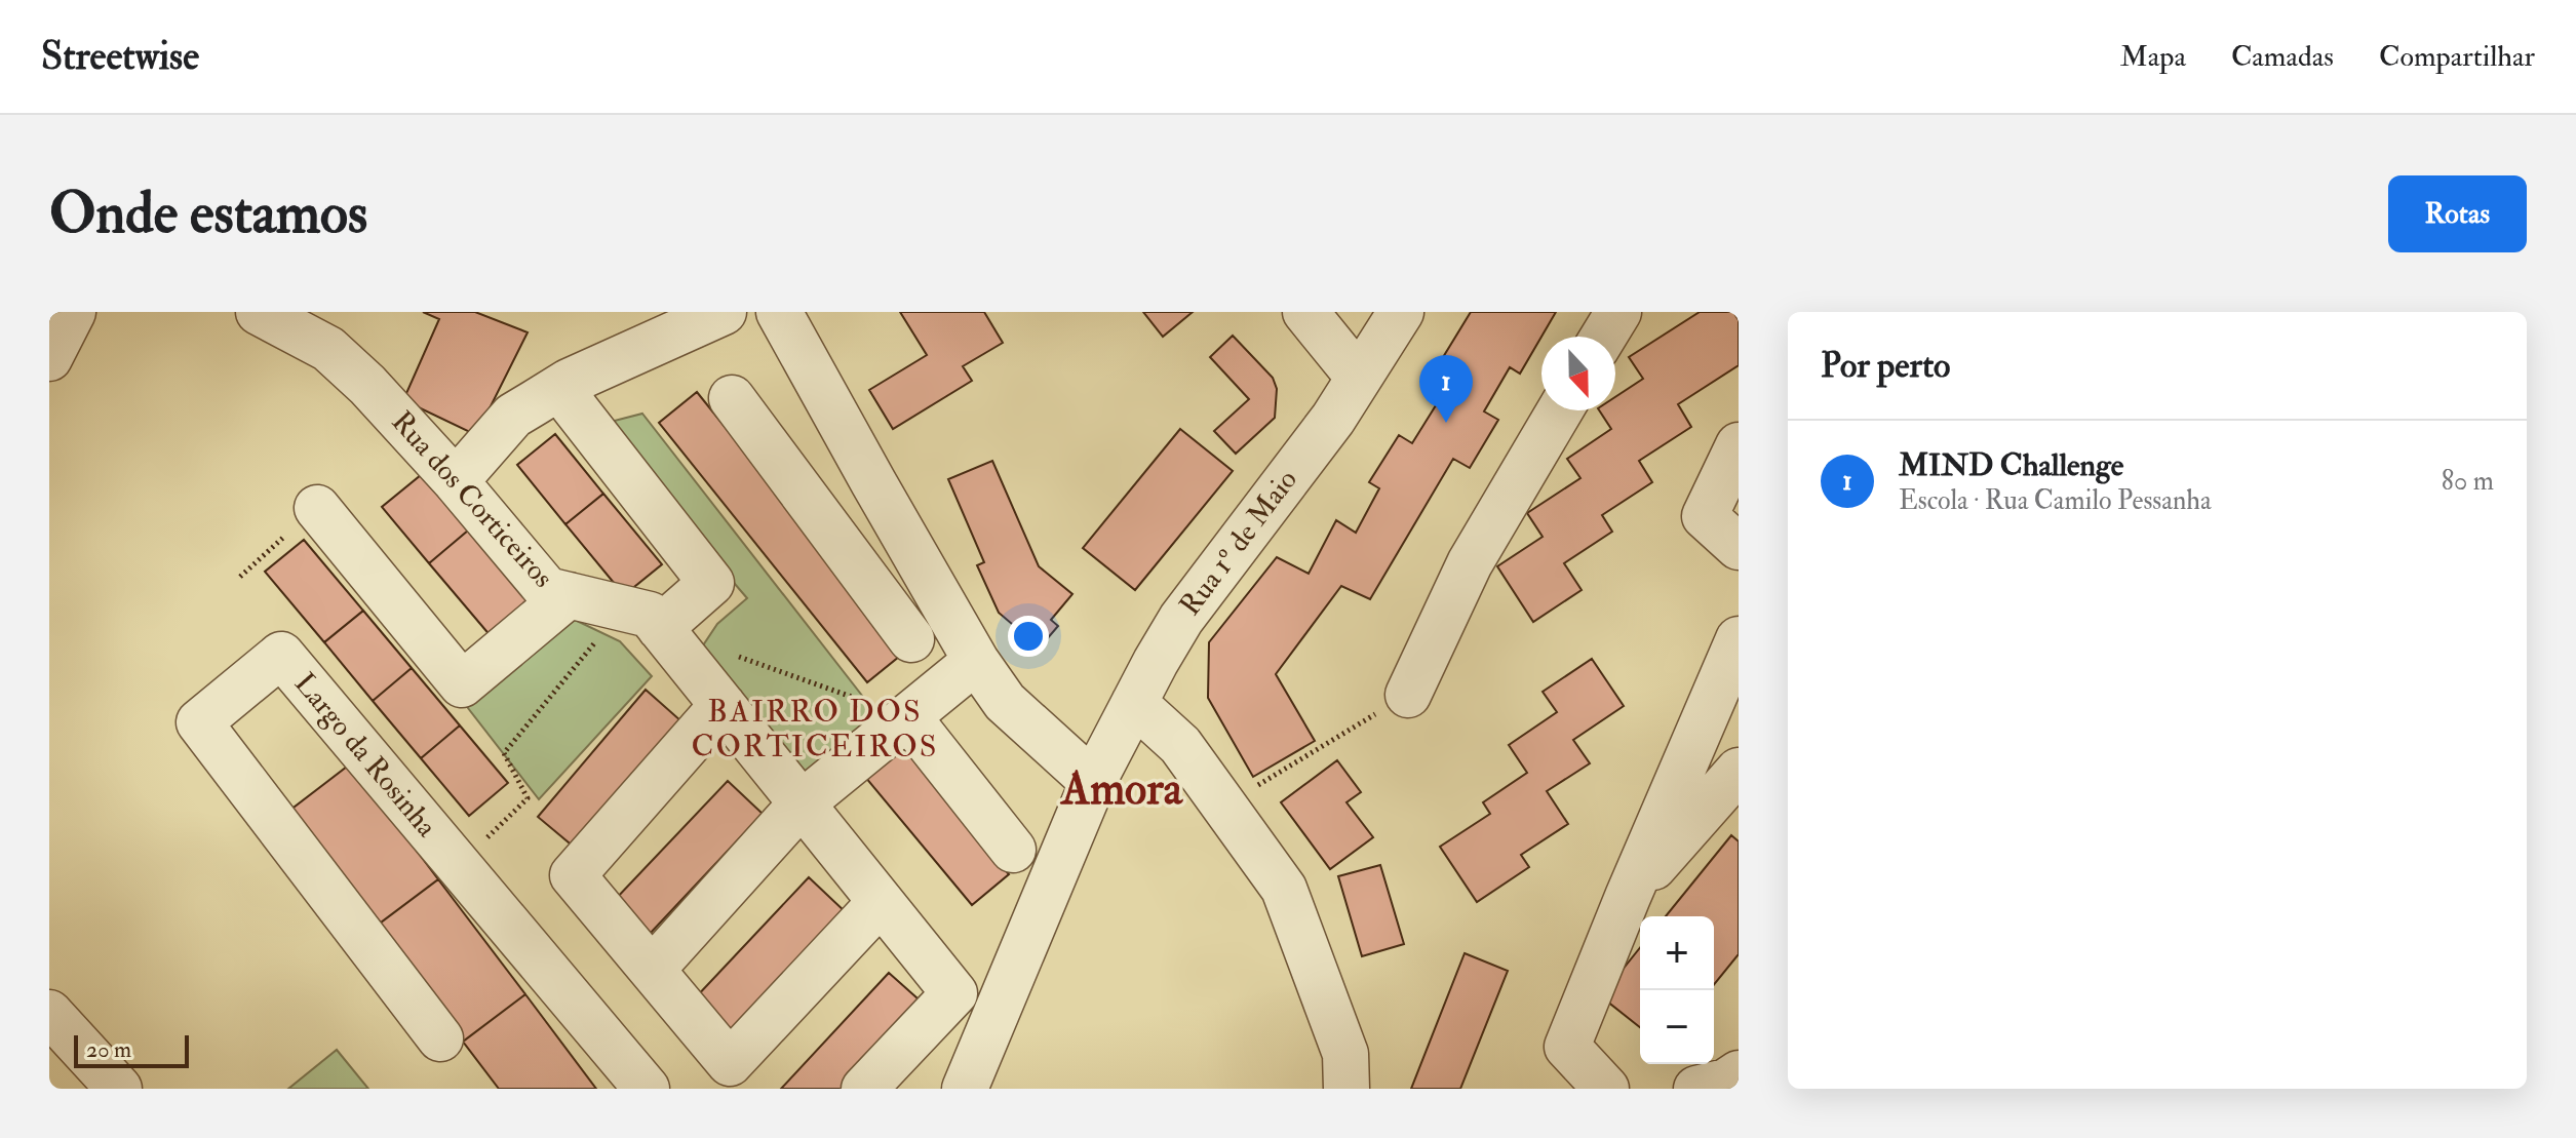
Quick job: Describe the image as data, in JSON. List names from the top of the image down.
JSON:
{
  "streets": {
    "street": ["Rua dos Corticeiros", "Rua 1º de Maio", "Largo da Rosinha"]
  },
  "districts": ["BAIRRO DOS CORTICEIROS", "Amora"],
  "scale_bar": "20 m",
  "north": "bottom",
  "page": {
    "header": "Streetwise",
    "nav": ["Mapa", "Camadas", "Compartilhar"],
    "buttons": "Rotas",
    "title": "Onde estamos",
    "heading": "Por perto",
    "pins": "1",
    "list": [
      {
        "mark": "1",
        "name": "MIND Challenge",
        "note": "Escola · Rua Camilo Pessanha",
        "value": "80 m"
      }
    ],
    "map_buttons": ["+", "−"],
    "scale": "20 m"
  }
}
